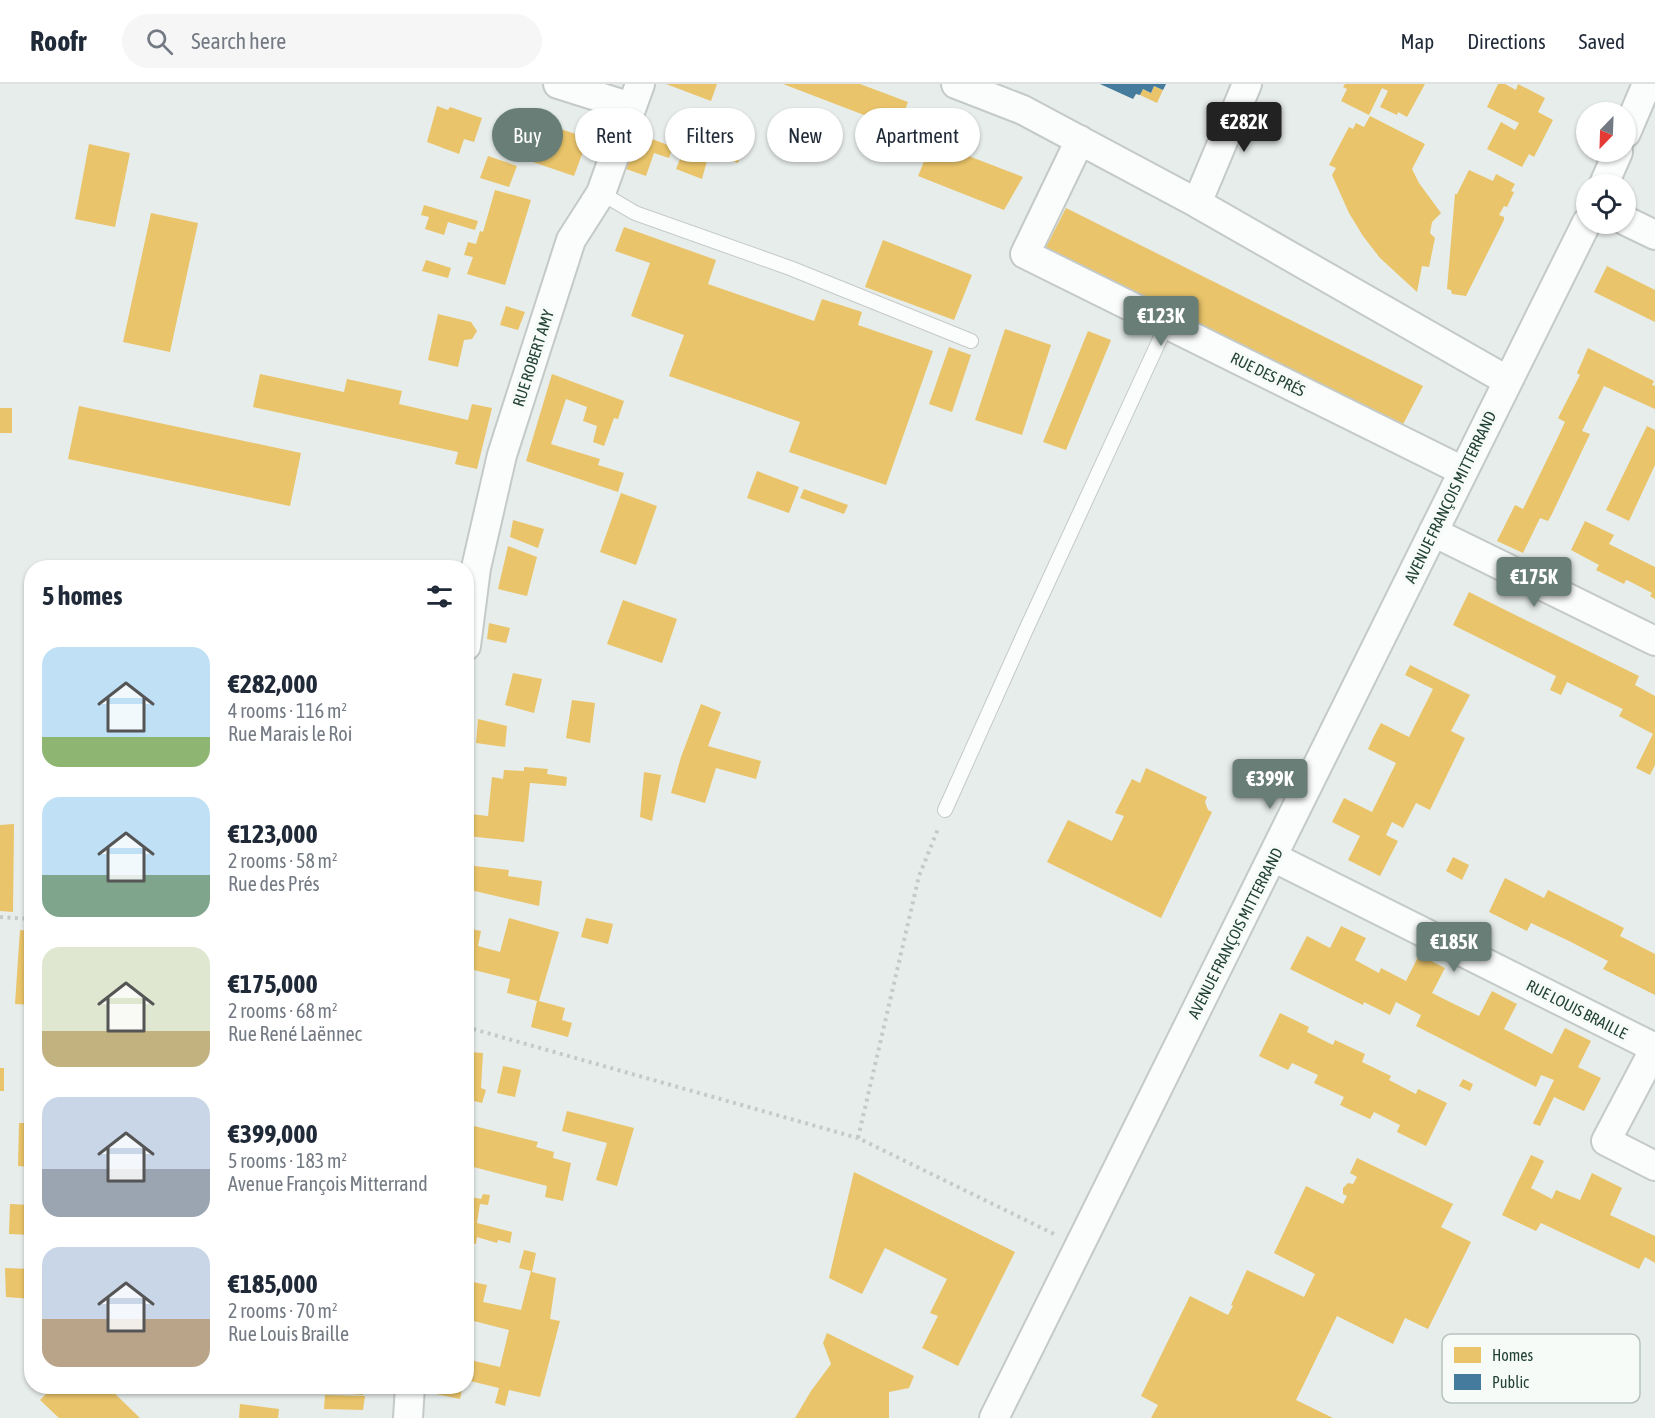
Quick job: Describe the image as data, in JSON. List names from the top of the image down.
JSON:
{
  "streets": {
    "street": [
      "RUE ROBERT AMY",
      "RUE DES PRÉS",
      "AVENUE FRANÇOIS MITTERRAND",
      "RUE LOUIS BRAILLE"
    ]
  },
  "crossings": [
    ["RUE DES PRÉS", "AVENUE FRANÇOIS MITTERRAND"],
    ["AVENUE FRANÇOIS MITTERRAND", "RUE LOUIS BRAILLE"]
  ],
  "legend": ["Homes", "Public"],
  "north": "bottom left",
  "page": {
    "header": "Roofr",
    "search": "Search here",
    "nav": ["Map", "Directions", "Saved"],
    "price": [
      "€282K",
      "€123K",
      "€175K",
      "€399K",
      "€185K"
    ],
    "chip": [
      "Buy",
      "Rent",
      "Filters",
      "New",
      "Apartment"
    ],
    "heading": "5 homes",
    "list": [
      {
        "name": "€282,000",
        "note": "4 rooms · 116 m² · Rue Marais le Roi"
      },
      {
        "name": "€123,000",
        "note": "2 rooms · 58 m² · Rue des Prés"
      },
      {
        "name": "€175,000",
        "note": "2 rooms · 68 m² · Rue René Laënnec"
      },
      {
        "name": "€399,000",
        "note": "5 rooms · 183 m² · Avenue François Mitterrand"
      },
      {
        "name": "€185,000",
        "note": "2 rooms · 70 m² · Rue Louis Braille"
      }
    ]
  }
}
